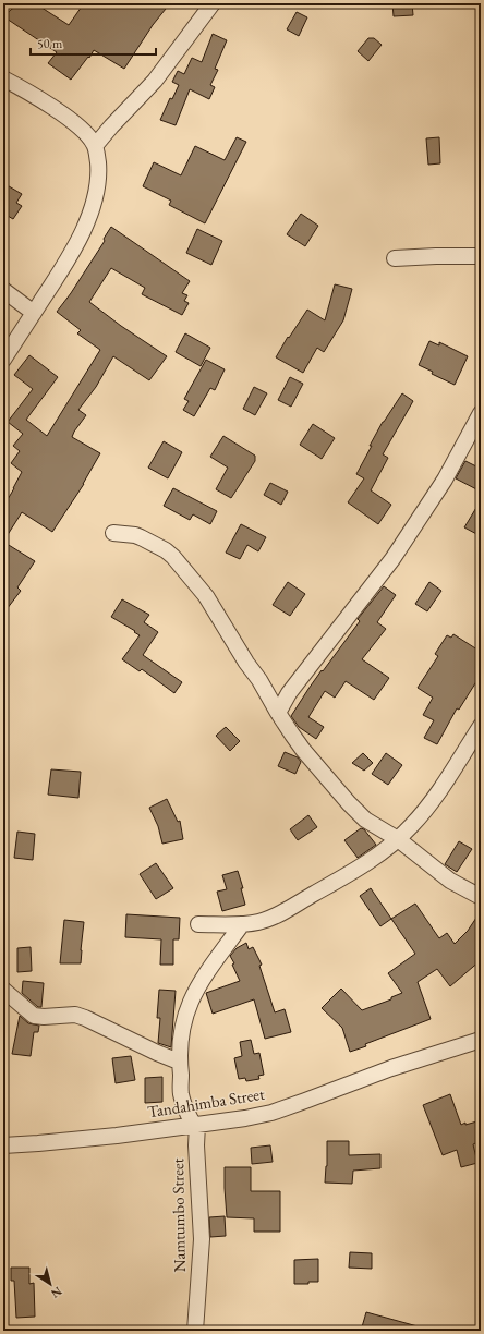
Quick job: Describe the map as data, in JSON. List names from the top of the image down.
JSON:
{
  "streets": {
    "street": ["Tandahimba Street", "Namtumbo Street"]
  },
  "crossings": [
    ["Tandahimba Street", "Namtumbo Street"]
  ],
  "scale_bar": "50 m",
  "north": "bottom right"
}
